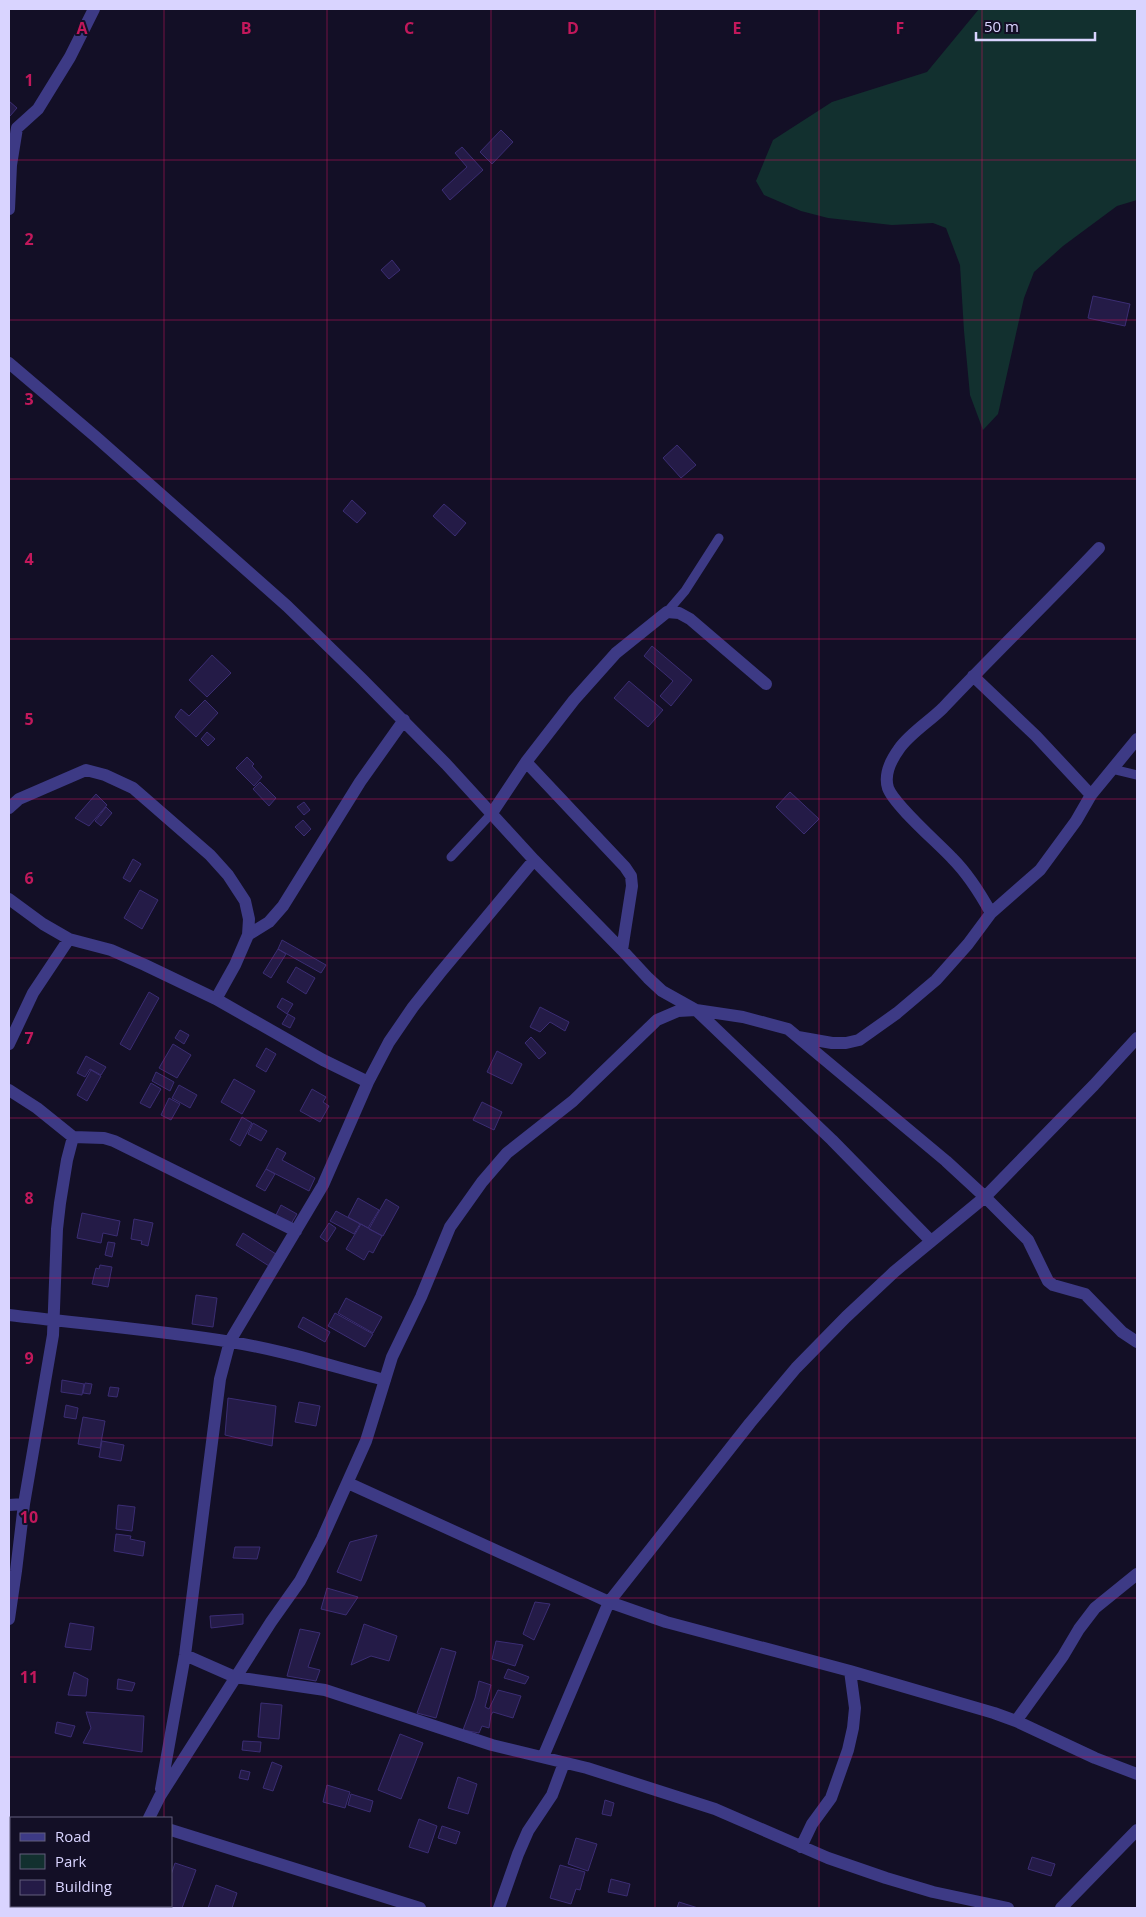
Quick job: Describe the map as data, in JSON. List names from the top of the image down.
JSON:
{
  "legend": ["Road", "Park", "Building"],
  "scale_bar": "50 m",
  "grid": {
    "columns": [
      "A",
      "B",
      "C",
      "D",
      "E",
      "F"
    ],
    "rows": [
      "1",
      "2",
      "3",
      "4",
      "5",
      "6",
      "7",
      "8",
      "9",
      "10",
      "11"
    ]
  }
}
